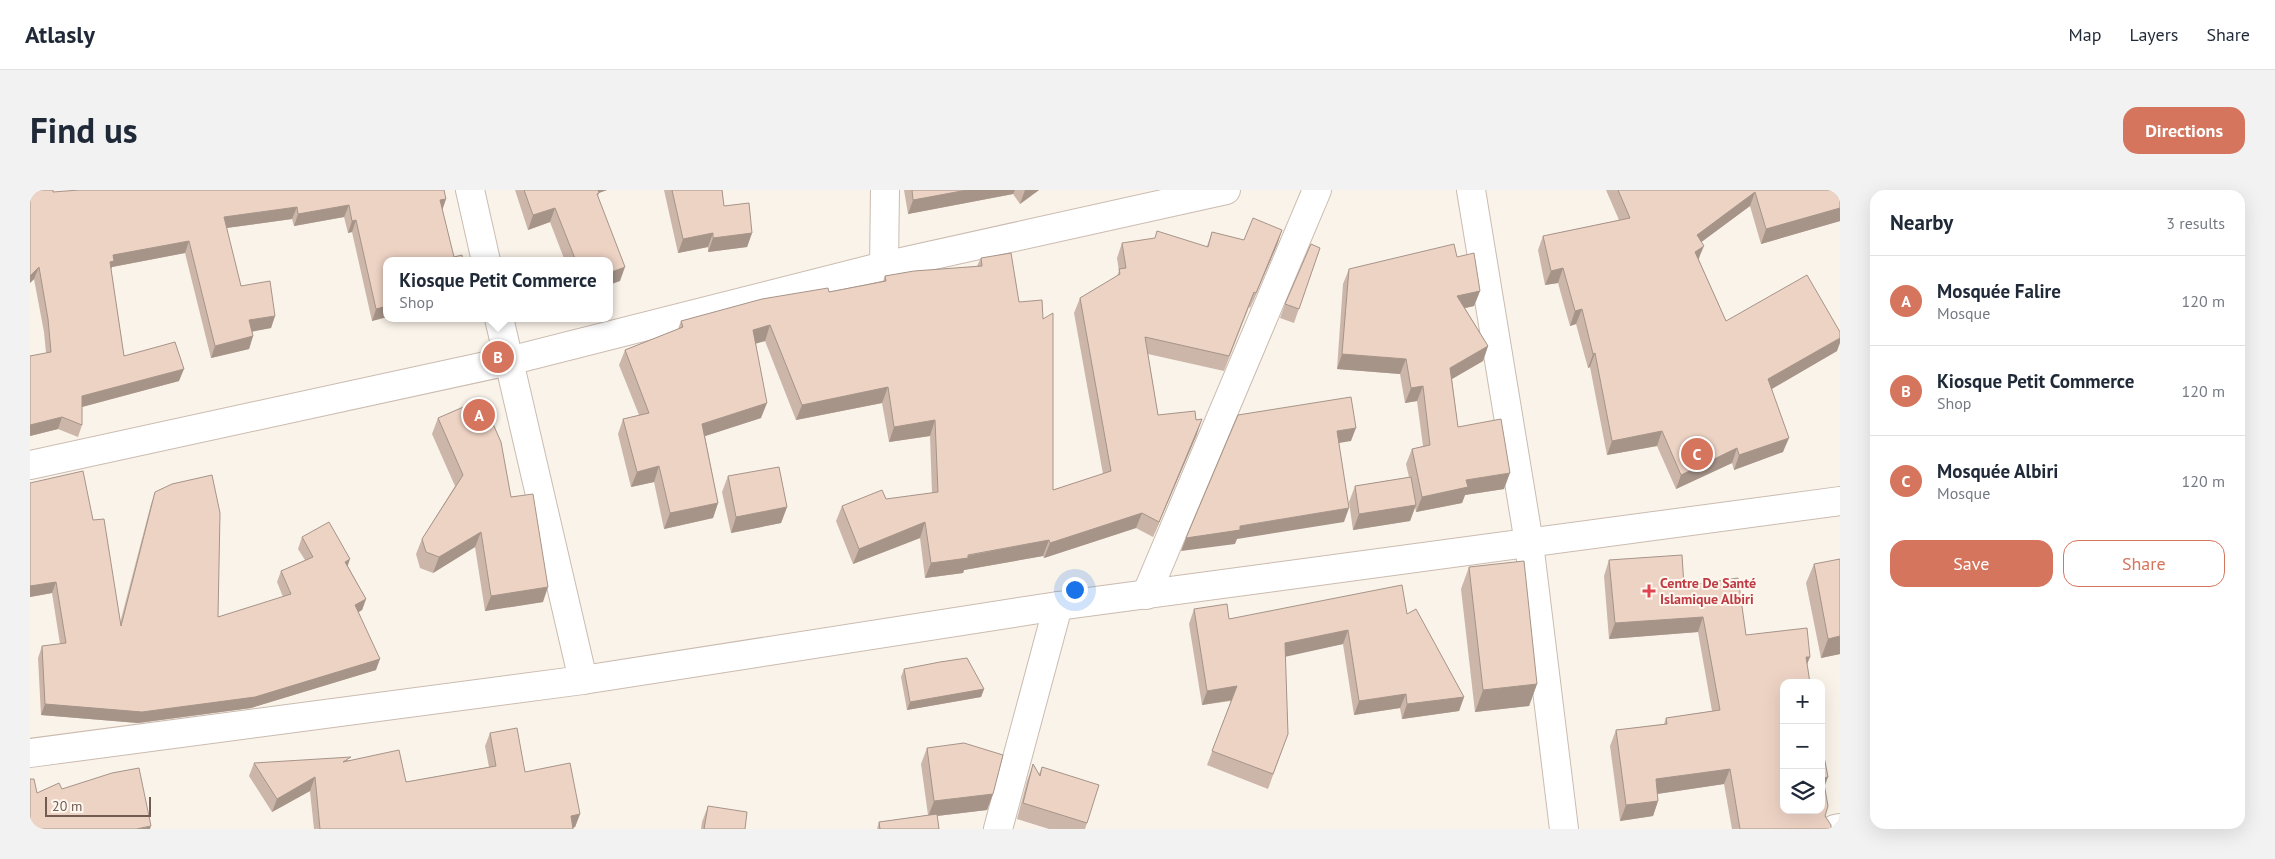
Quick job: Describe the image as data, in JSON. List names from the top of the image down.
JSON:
{
  "places": {
    "health": ["Centre De Santé Islamique Albiri"]
  },
  "scale_bar": "20 m",
  "page": {
    "header": "Atlasly",
    "nav": ["Map", "Layers", "Share"],
    "title": "Find us",
    "buttons": [
      "Directions",
      ["Save", "Share"]
    ],
    "heading": ["Nearby", "3 results"],
    "list": [
      {
        "mark": "A",
        "name": "Mosquée Falire",
        "note": "Mosque",
        "value": "120 m"
      },
      {
        "mark": "B",
        "name": "Kiosque Petit Commerce",
        "note": "Shop",
        "value": "120 m"
      },
      {
        "mark": "C",
        "name": "Mosquée Albiri",
        "note": "Mosque",
        "value": "120 m"
      }
    ],
    "popup": ["Kiosque Petit Commerce", "Shop"],
    "pins": ["B", "A", "C"],
    "map_buttons": ["+", "−"],
    "scale": "20 m"
  }
}
